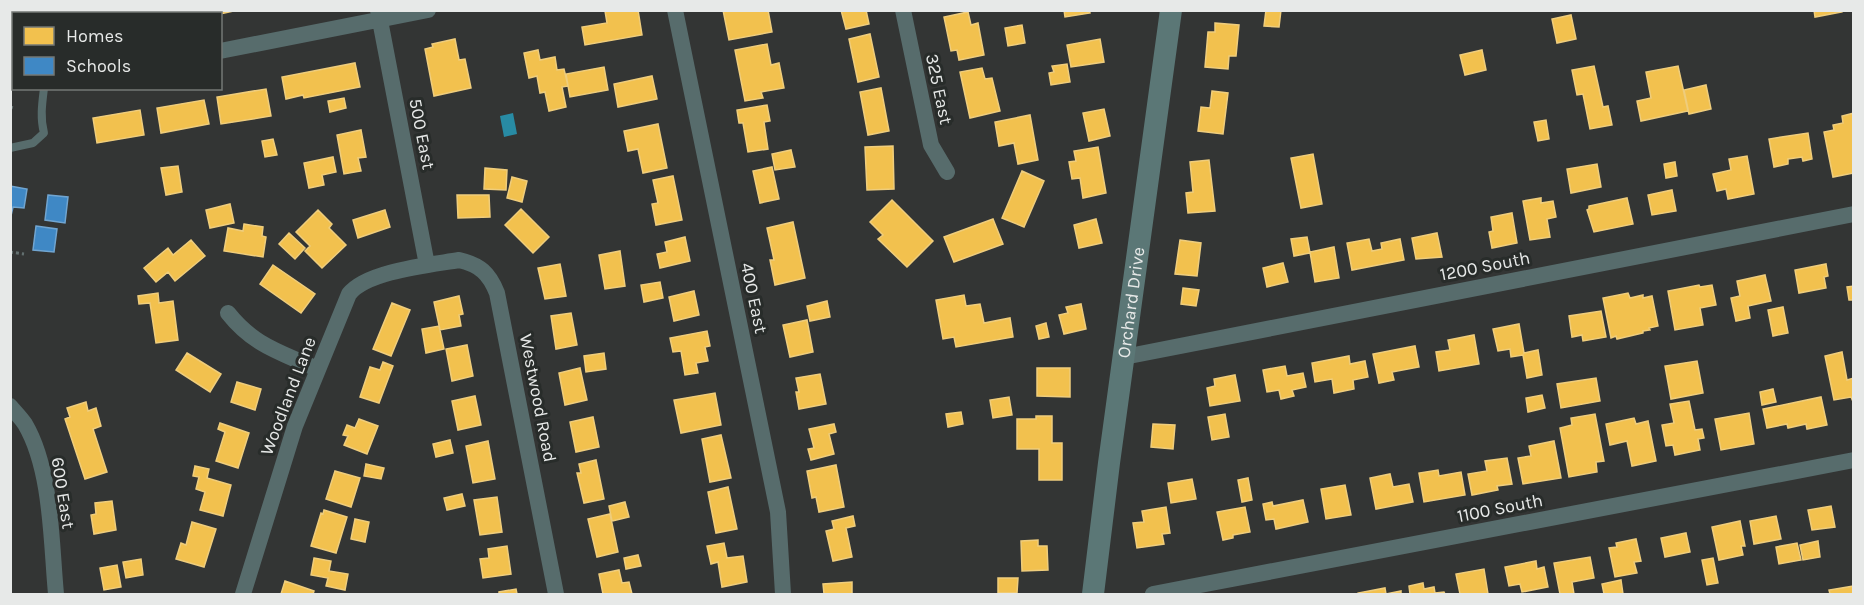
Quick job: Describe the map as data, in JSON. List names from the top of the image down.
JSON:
{
  "streets": {
    "main road": ["Orchard Drive"],
    "street": [
      "325 East",
      "500 East",
      "1200 South",
      "400 East",
      "Woodland Lane",
      "Westwood Road",
      "600 East",
      "1100 South"
    ]
  },
  "crossings": [
    ["500 East", "Woodland Lane"],
    ["500 East", "Westwood Road"],
    ["1200 South", "Orchard Drive"],
    ["Woodland Lane", "Westwood Road"]
  ],
  "legend": ["Homes", "Schools"]
}
